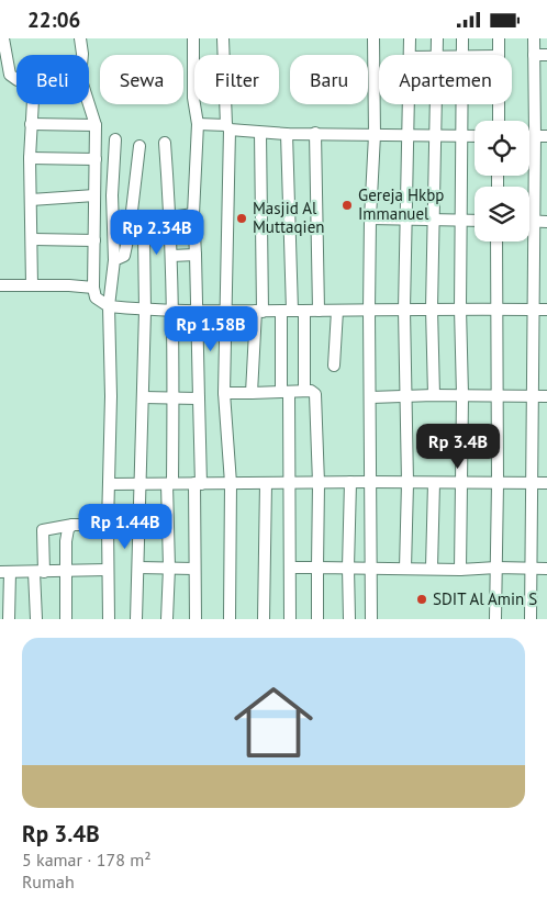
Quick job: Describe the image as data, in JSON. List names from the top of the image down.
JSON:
{
  "places": ["Gereja Hkbp Immanuel", "Masjid Al Muttaqien", "SDIT Al Amin S"],
  "page": {
    "status": "22:06",
    "chip": [
      "Beli",
      "Sewa",
      "Filter",
      "Baru",
      "Apartemen"
    ],
    "price": [
      "Rp 2.34B",
      "Rp 1.58B",
      "Rp 3.4B",
      "Rp 1.44B"
    ],
    "list": [
      {
        "name": "Rp 3.4B",
        "note": "5 kamar · 178 m² · Rumah"
      }
    ]
  }
}
